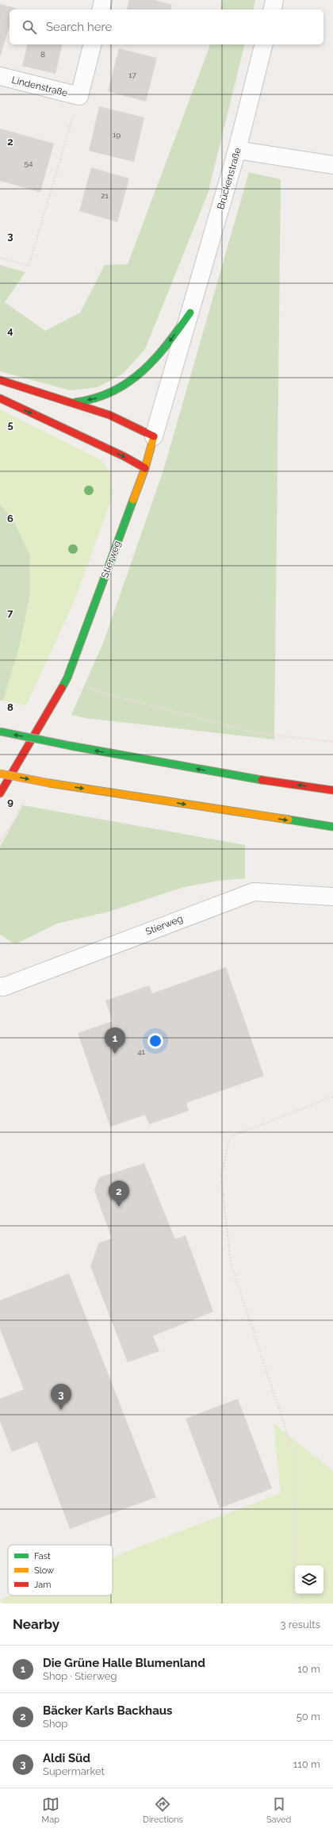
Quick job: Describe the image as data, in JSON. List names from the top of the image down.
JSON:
{
  "streets": {
    "main road": ["Stierweg"],
    "street": ["Lindenstraße", "Brückenstraße"]
  },
  "crossings": [
    ["Brückenstraße", "Stierweg"]
  ],
  "house_numbers": [
    "8",
    "17",
    "19",
    "54",
    "21",
    "41"
  ],
  "legend": ["Fast", "Slow", "Jam"],
  "page": {
    "search": "Search here",
    "pins": ["1", "2", "3"],
    "heading": ["Nearby", "3 results"],
    "list": [
      {
        "mark": "1",
        "name": "Die Grüne Halle Blumenland",
        "note": "Shop · Stierweg",
        "value": "10 m"
      },
      {
        "mark": "2",
        "name": "Bäcker Karls Backhaus",
        "note": "Shop",
        "value": "50 m"
      },
      {
        "mark": "3",
        "name": "Aldi Süd",
        "note": "Supermarket",
        "value": "110 m"
      }
    ],
    "nav": ["Map", "Directions", "Saved"]
  },
  "grid": {
    "rows": [
      "2",
      "3",
      "4",
      "5",
      "6",
      "7",
      "8",
      "9"
    ]
  }
}
